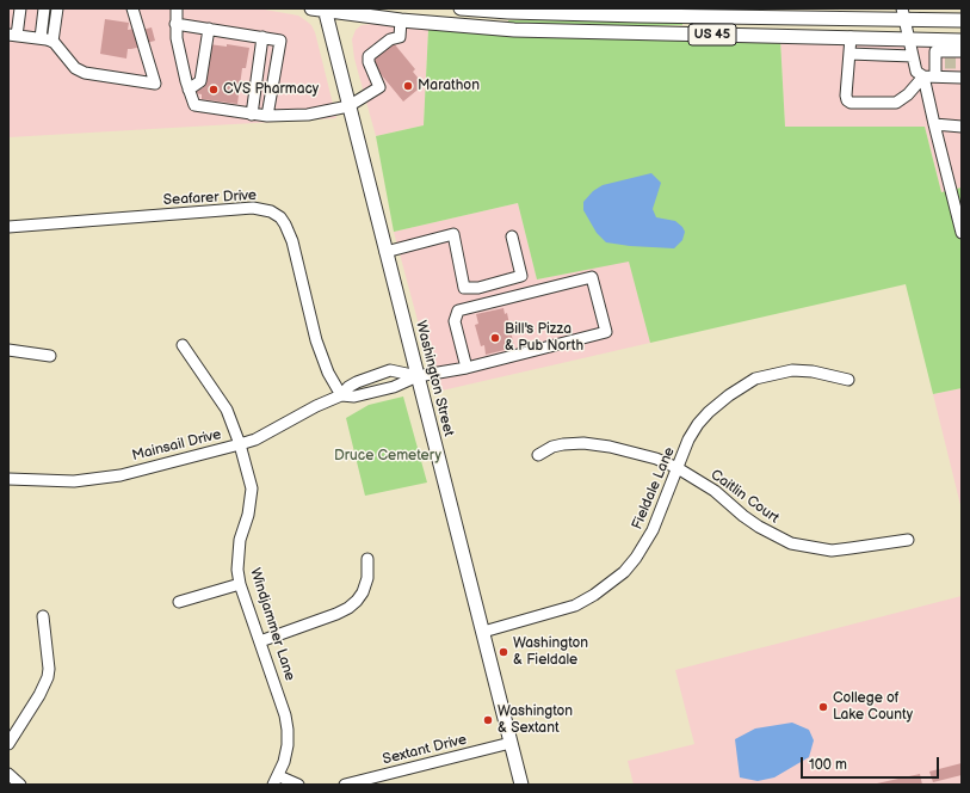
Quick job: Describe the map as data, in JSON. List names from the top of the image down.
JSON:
{
  "streets": {
    "main road": ["US 45", "Washington Street"],
    "street": [
      "Seafarer Drive",
      "Mainsail Drive",
      "Fieldale Lane",
      "Caitlin Court",
      "Windjammer Lane",
      "Sextant Drive"
    ]
  },
  "crossings": [
    ["US 45", "Washington Street"],
    ["Seafarer Drive", "Mainsail Drive"],
    ["Washington Street", "Mainsail Drive"],
    ["Washington Street", "Fieldale Lane"],
    ["Washington Street", "Sextant Drive"],
    ["Mainsail Drive", "Windjammer Lane"],
    ["Fieldale Lane", "Caitlin Court"]
  ],
  "parks": ["Druce Cemetery"],
  "places": [
    "Marathon",
    "CVS Pharmacy",
    "Bill's Pizza & Pub North",
    "Washington & Fieldale",
    "College of Lake County",
    "Washington & Sextant"
  ],
  "scale_bar": "100 m"
}
